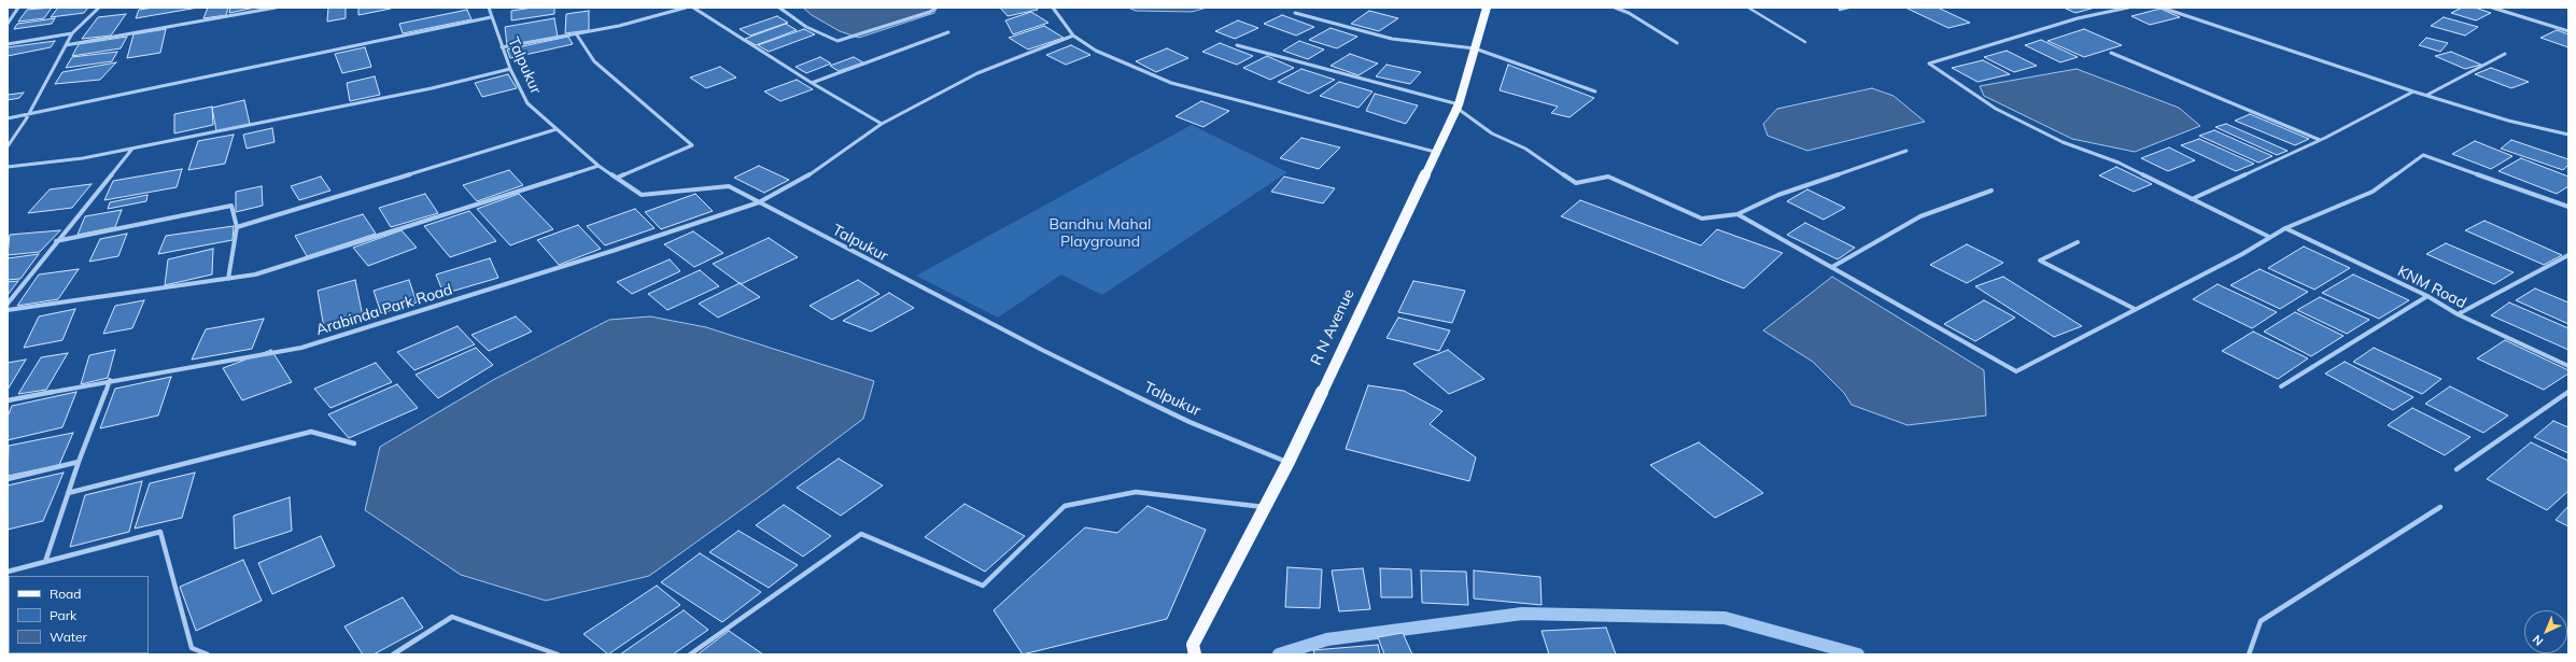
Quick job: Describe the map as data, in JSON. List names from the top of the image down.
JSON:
{
  "streets": {
    "main road": ["R N Avenue"],
    "street": ["Talpukur", "KNM Road", "Arabinda Park Road"]
  },
  "crossings": [
    ["Talpukur", "Arabinda Park Road"],
    ["Talpukur", "R N Avenue"]
  ],
  "parks": ["Bandhu Mahal Playground"],
  "legend": ["Road", "Park", "Water"],
  "north": "bottom left"
}
